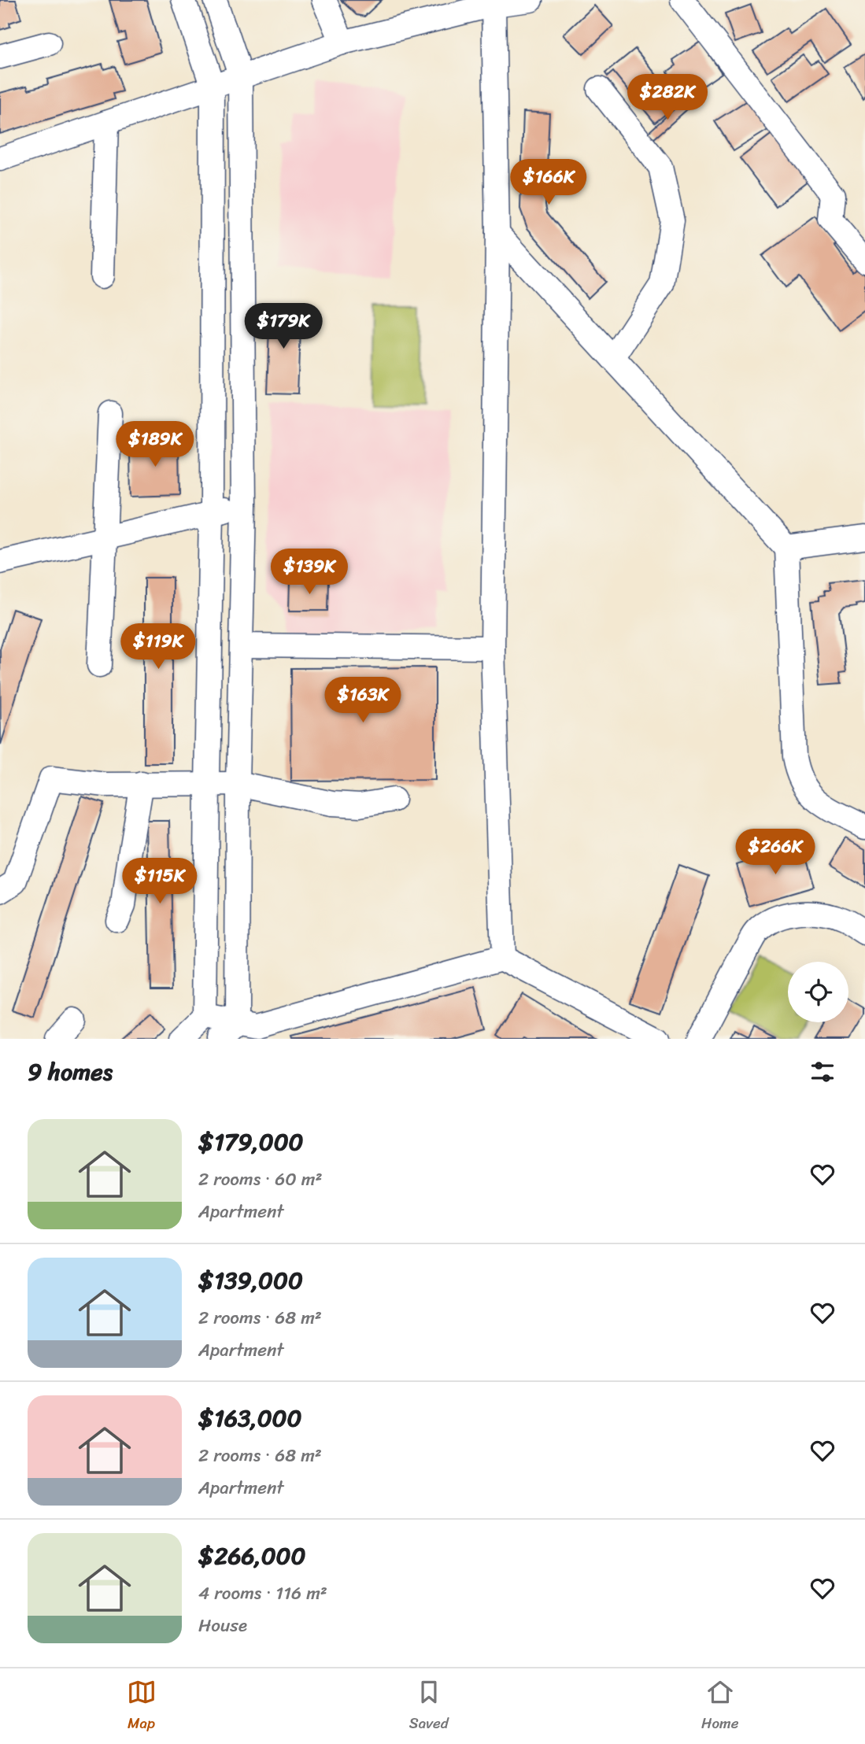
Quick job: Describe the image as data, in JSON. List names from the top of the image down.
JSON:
{
  "page": {
    "price": [
      "$282K",
      "$166K",
      "$179K",
      "$189K",
      "$139K",
      "$119K",
      "$163K",
      "$266K",
      "$115K"
    ],
    "heading": "9 homes",
    "list": [
      {
        "name": "$179,000",
        "note": "2 rooms · 60 m² · Apartment"
      },
      {
        "name": "$139,000",
        "note": "2 rooms · 68 m² · Apartment"
      },
      {
        "name": "$163,000",
        "note": "2 rooms · 68 m² · Apartment"
      },
      {
        "name": "$266,000",
        "note": "4 rooms · 116 m² · House"
      }
    ],
    "tabs": ["Map", "Saved", "Home"]
  }
}
